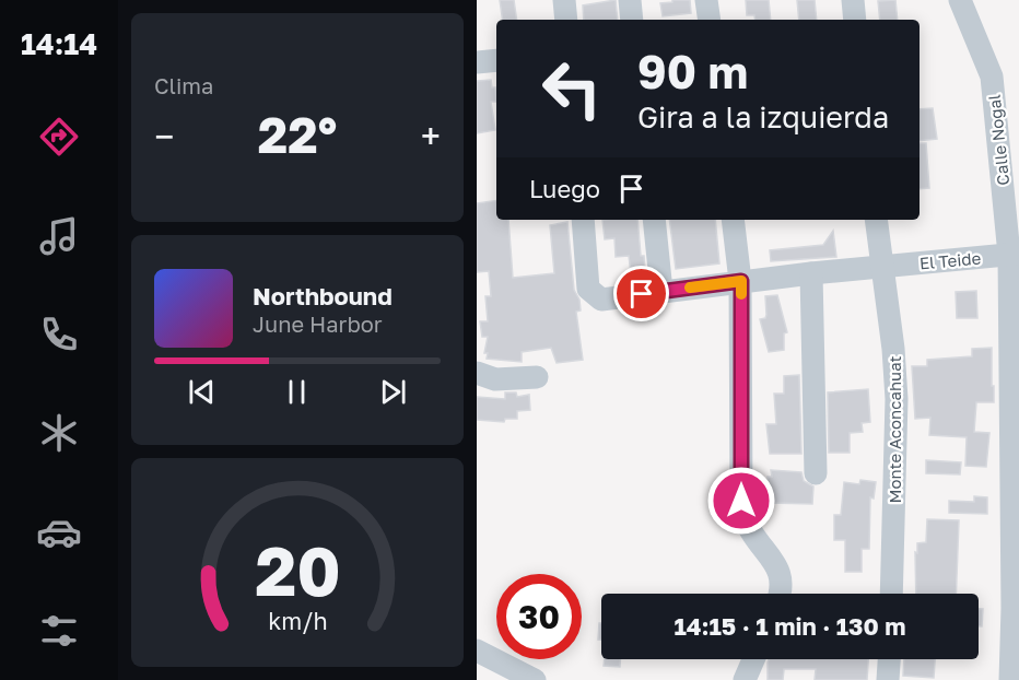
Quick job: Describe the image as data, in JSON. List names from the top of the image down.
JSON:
{
  "streets": {
    "street": ["Calle Nogal", "El Teide", "Monte Aconcahuat"]
  },
  "crossings": [
    ["Calle Nogal", "El Teide"],
    ["El Teide", "Monte Aconcahuat"]
  ],
  "page": {
    "tabs": "14:14",
    "tile": "Clima",
    "turn": ["90 m", "Gira a la izquierda"],
    "heat": ["−", "22°", "+"],
    "then": "Luego",
    "song": ["Northbound", "June Harbor"],
    "limit": "30",
    "trip": "14:15 · 1 min · 130 m",
    "gauge": ["20", "km/h"]
  }
}
